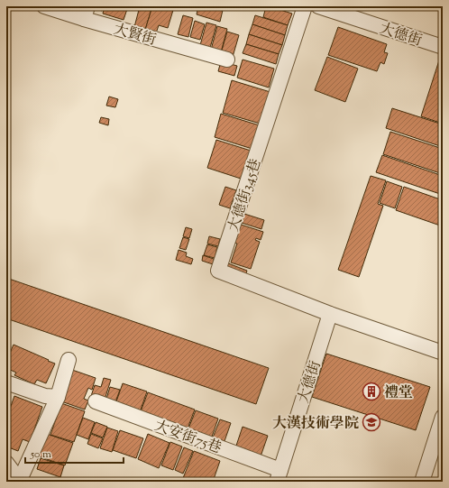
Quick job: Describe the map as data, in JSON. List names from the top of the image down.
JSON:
{
  "streets": {
    "street": [
      "大賢街",
      "大德街",
      "大德街345巷",
      "大安街75巷"
    ]
  },
  "crossings": [
    ["大德街", "大德街345巷"],
    ["大德街", "大安街75巷"]
  ],
  "places": {
    "building": ["禮堂"],
    "school or university": ["大漢技術學院"]
  },
  "scale_bar": "50 m"
}
